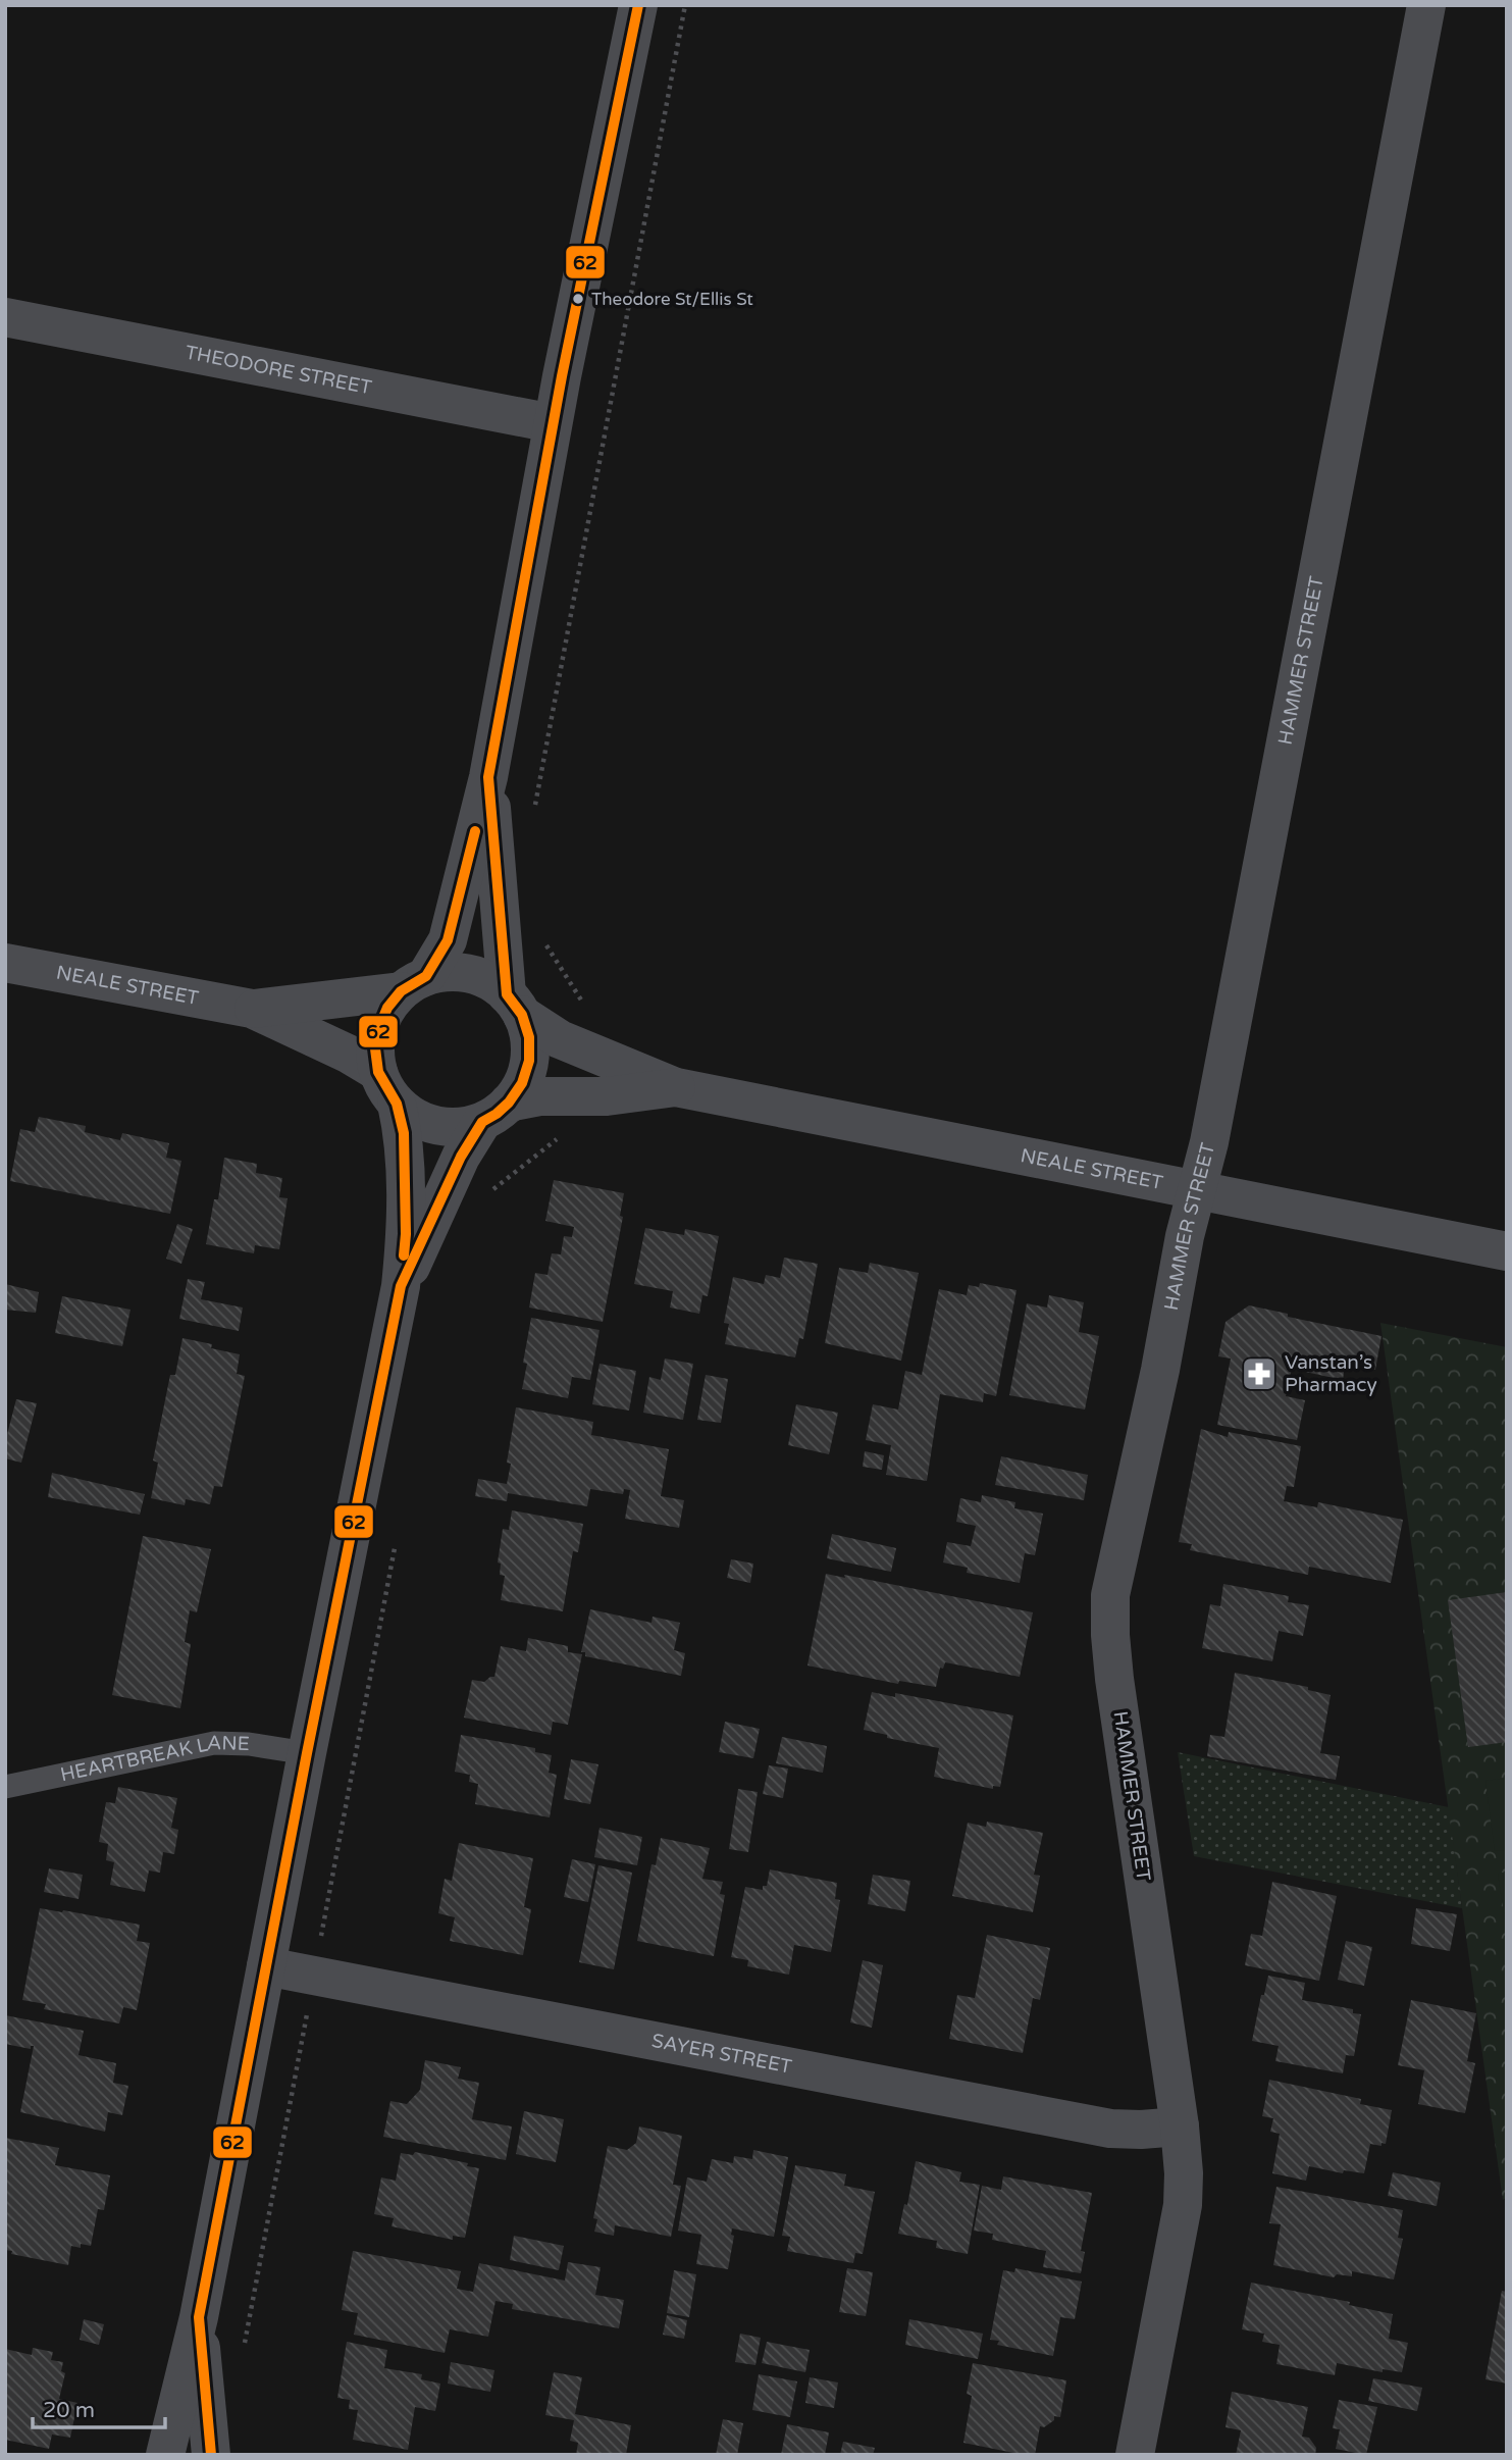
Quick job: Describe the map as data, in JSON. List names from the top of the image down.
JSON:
{
  "streets": {
    "street": [
      "THEODORE STREET",
      "HAMMER STREET",
      "NEALE STREET",
      "SAYER STREET"
    ],
    "lane": ["HEARTBREAK LANE"]
  },
  "crossings": [
    ["HAMMER STREET", "NEALE STREET"],
    ["HAMMER STREET", "SAYER STREET"]
  ],
  "places": {
    "other": ["Theodore St/Ellis St"],
    "pharmacy": ["Vanstan’s Pharmacy"]
  },
  "lines": ["transit line 62"],
  "scale_bar": "20 m"
}
